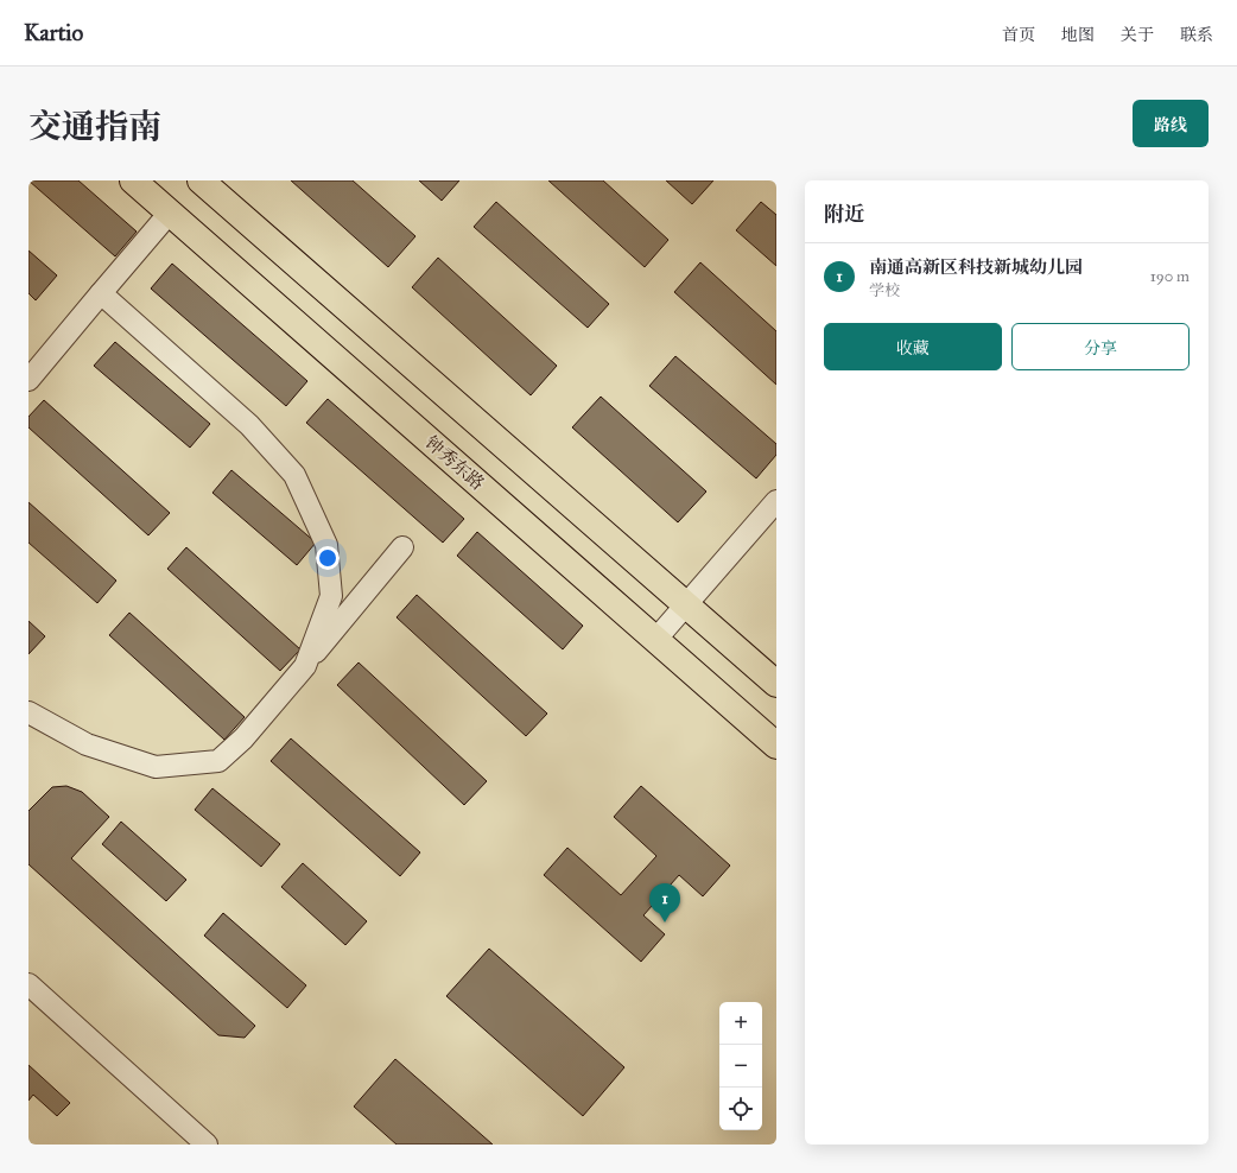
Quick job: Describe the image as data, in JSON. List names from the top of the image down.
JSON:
{
  "streets": {
    "main road": ["钟秀东路"]
  },
  "page": {
    "header": "Kartio",
    "nav": [
      "首页",
      "地图",
      "关于",
      "联系"
    ],
    "title": "交通指南",
    "buttons": [
      "路线",
      ["收藏", "分享"]
    ],
    "heading": "附近",
    "list": [
      {
        "mark": "1",
        "name": "南通高新区科技新城幼儿园",
        "note": "学校",
        "value": "190 m"
      }
    ],
    "pins": "1",
    "map_buttons": ["+", "−"]
  }
}
